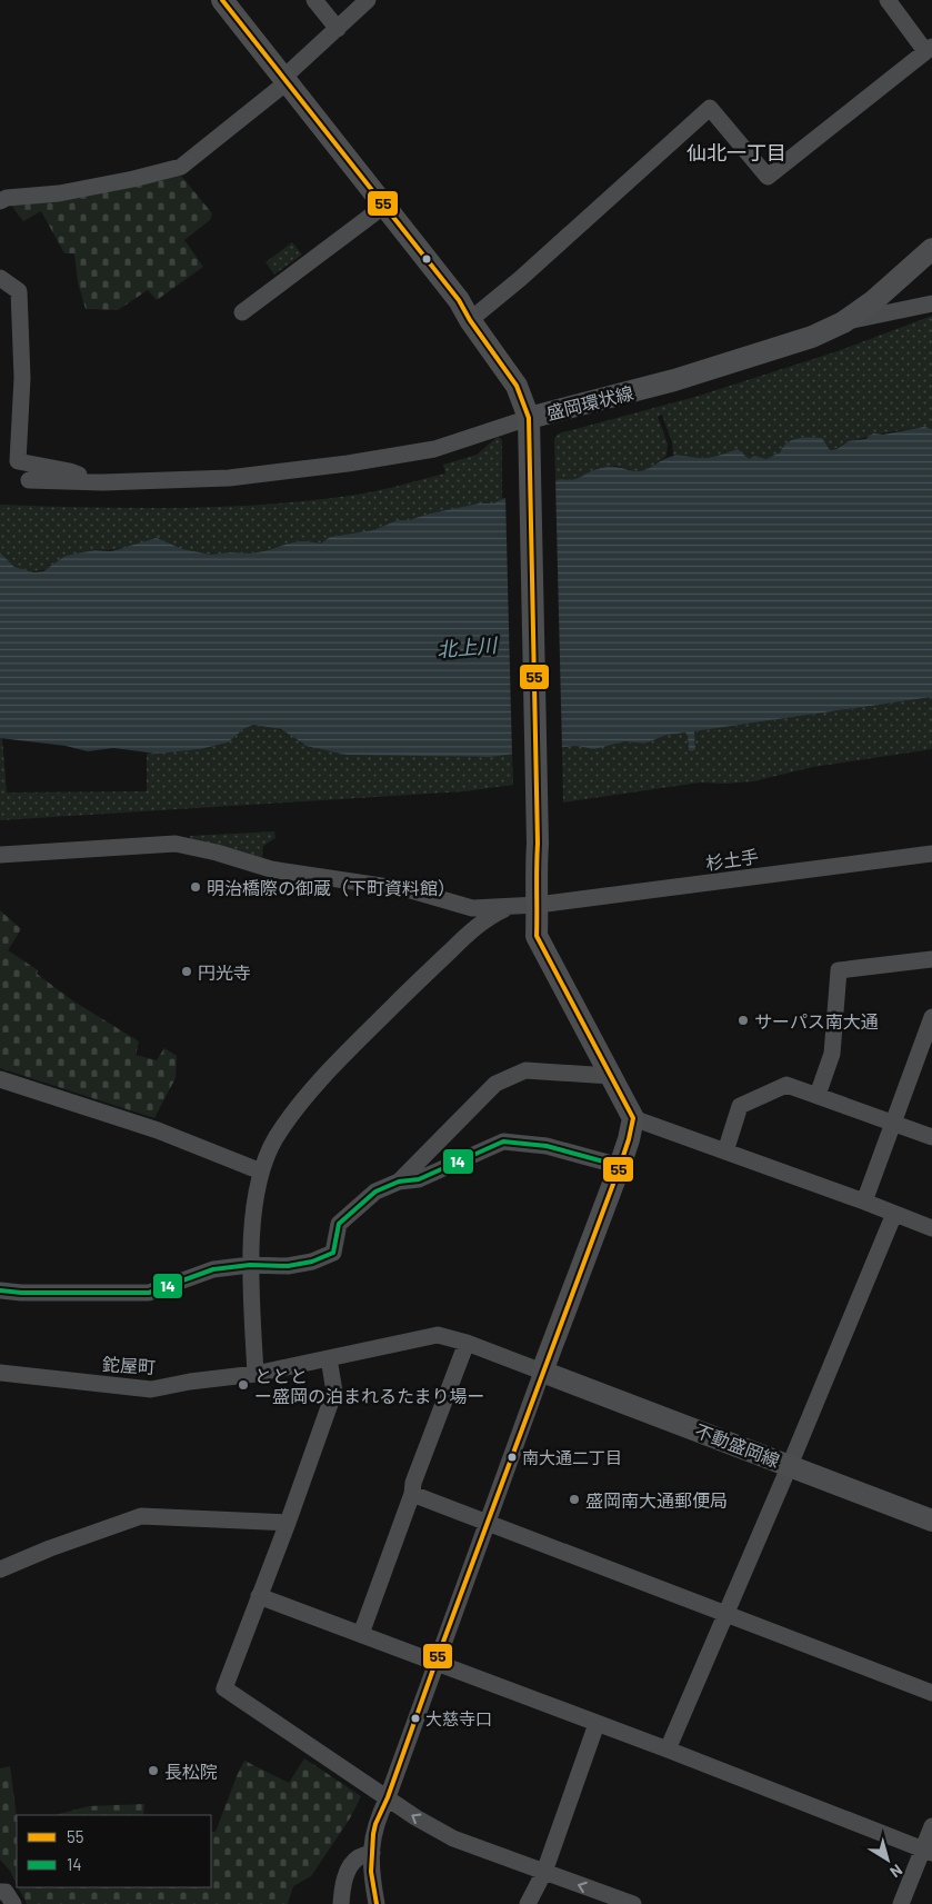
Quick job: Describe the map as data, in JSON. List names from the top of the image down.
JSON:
{
  "streets": {
    "main road": ["盛岡環状線", "不動盛岡線"],
    "street": ["杉土手", "鉈屋町"]
  },
  "crossings": [
    ["鉈屋町", "不動盛岡線"]
  ],
  "districts": ["仙北一丁目"],
  "water": ["北上川"],
  "places": [
    "明治橋際の御蔵（下町資料館）",
    "円光寺",
    "サーパス南大通",
    "ととと ー盛岡の泊まれるたまり場ー",
    "南大通二丁目",
    "盛岡南大通郵便局",
    "大慈寺口",
    "長松院"
  ],
  "lines": ["transit line 55", "transit line 14"],
  "legend": ["55", "14"],
  "north": "bottom right"
}
